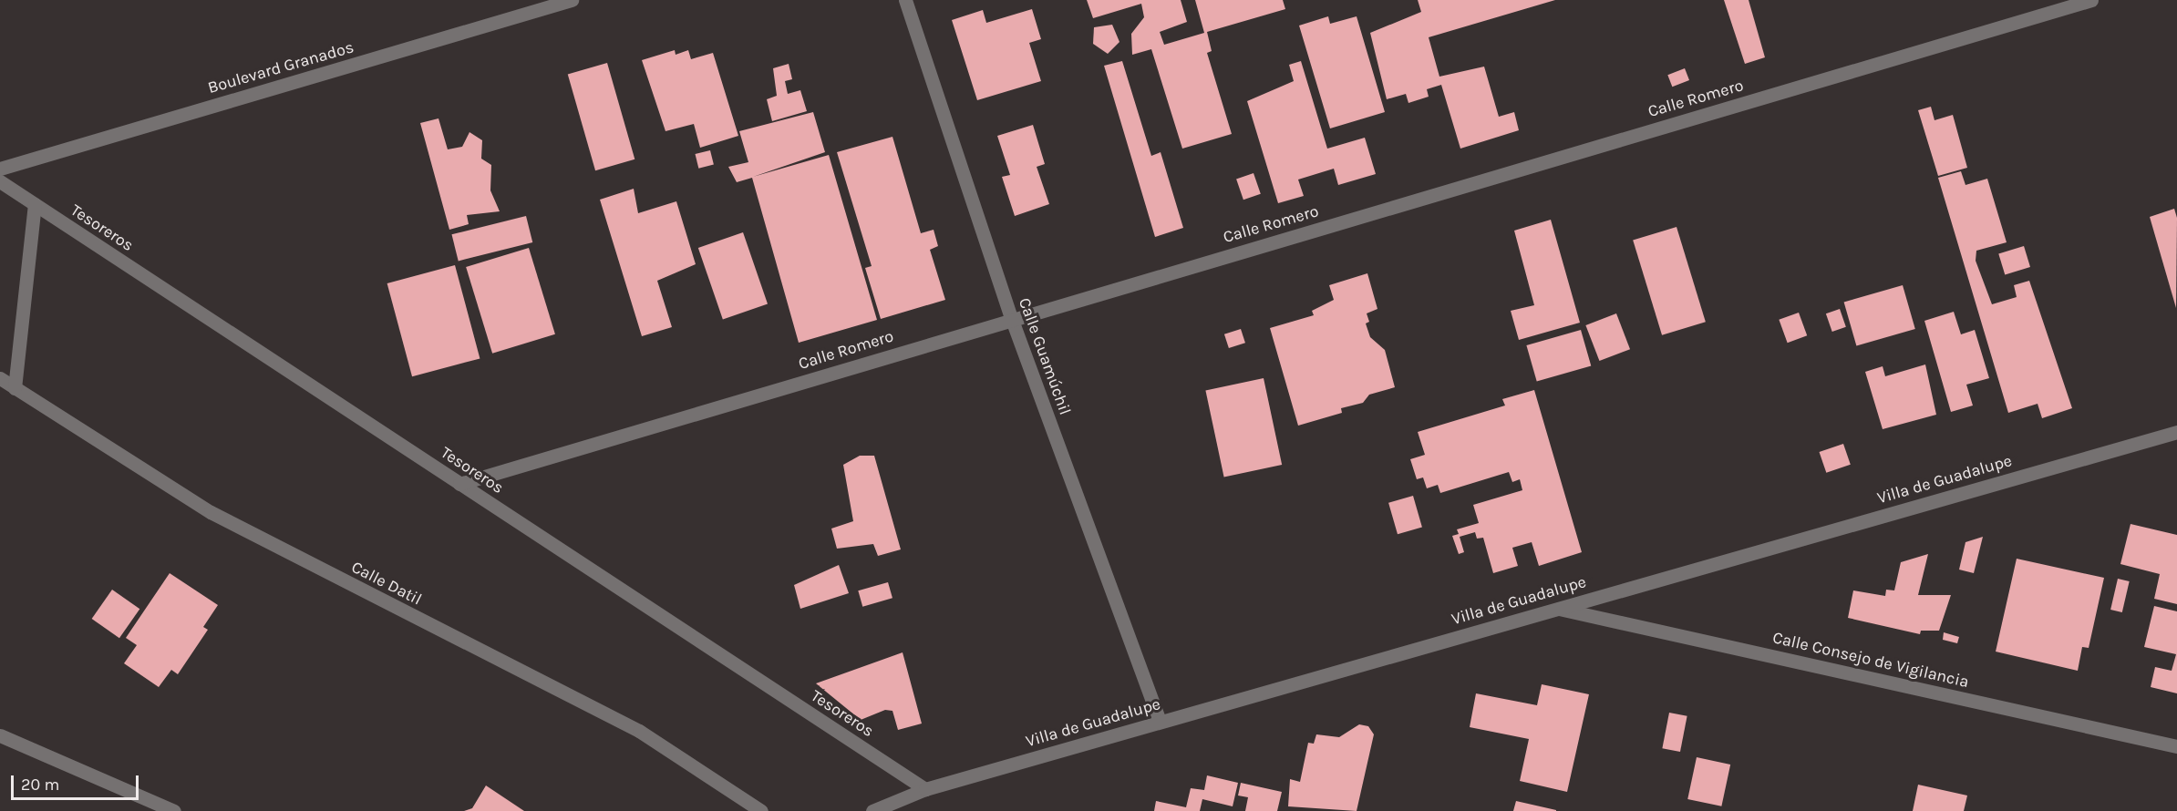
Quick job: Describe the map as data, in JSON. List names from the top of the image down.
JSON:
{
  "streets": {
    "street": [
      "Boulevard Granados",
      "Calle Romero",
      "Tesoreros",
      "Calle Guamúchil",
      "Villa de Guadalupe",
      "Calle Datil",
      "Calle Consejo de Vigilancia"
    ]
  },
  "crossings": [
    ["Calle Romero", "Tesoreros"],
    ["Calle Romero", "Calle Guamúchil"],
    ["Tesoreros", "Villa de Guadalupe"],
    ["Calle Guamúchil", "Villa de Guadalupe"],
    ["Villa de Guadalupe", "Calle Consejo de Vigilancia"]
  ],
  "scale_bar": "20 m"
}
